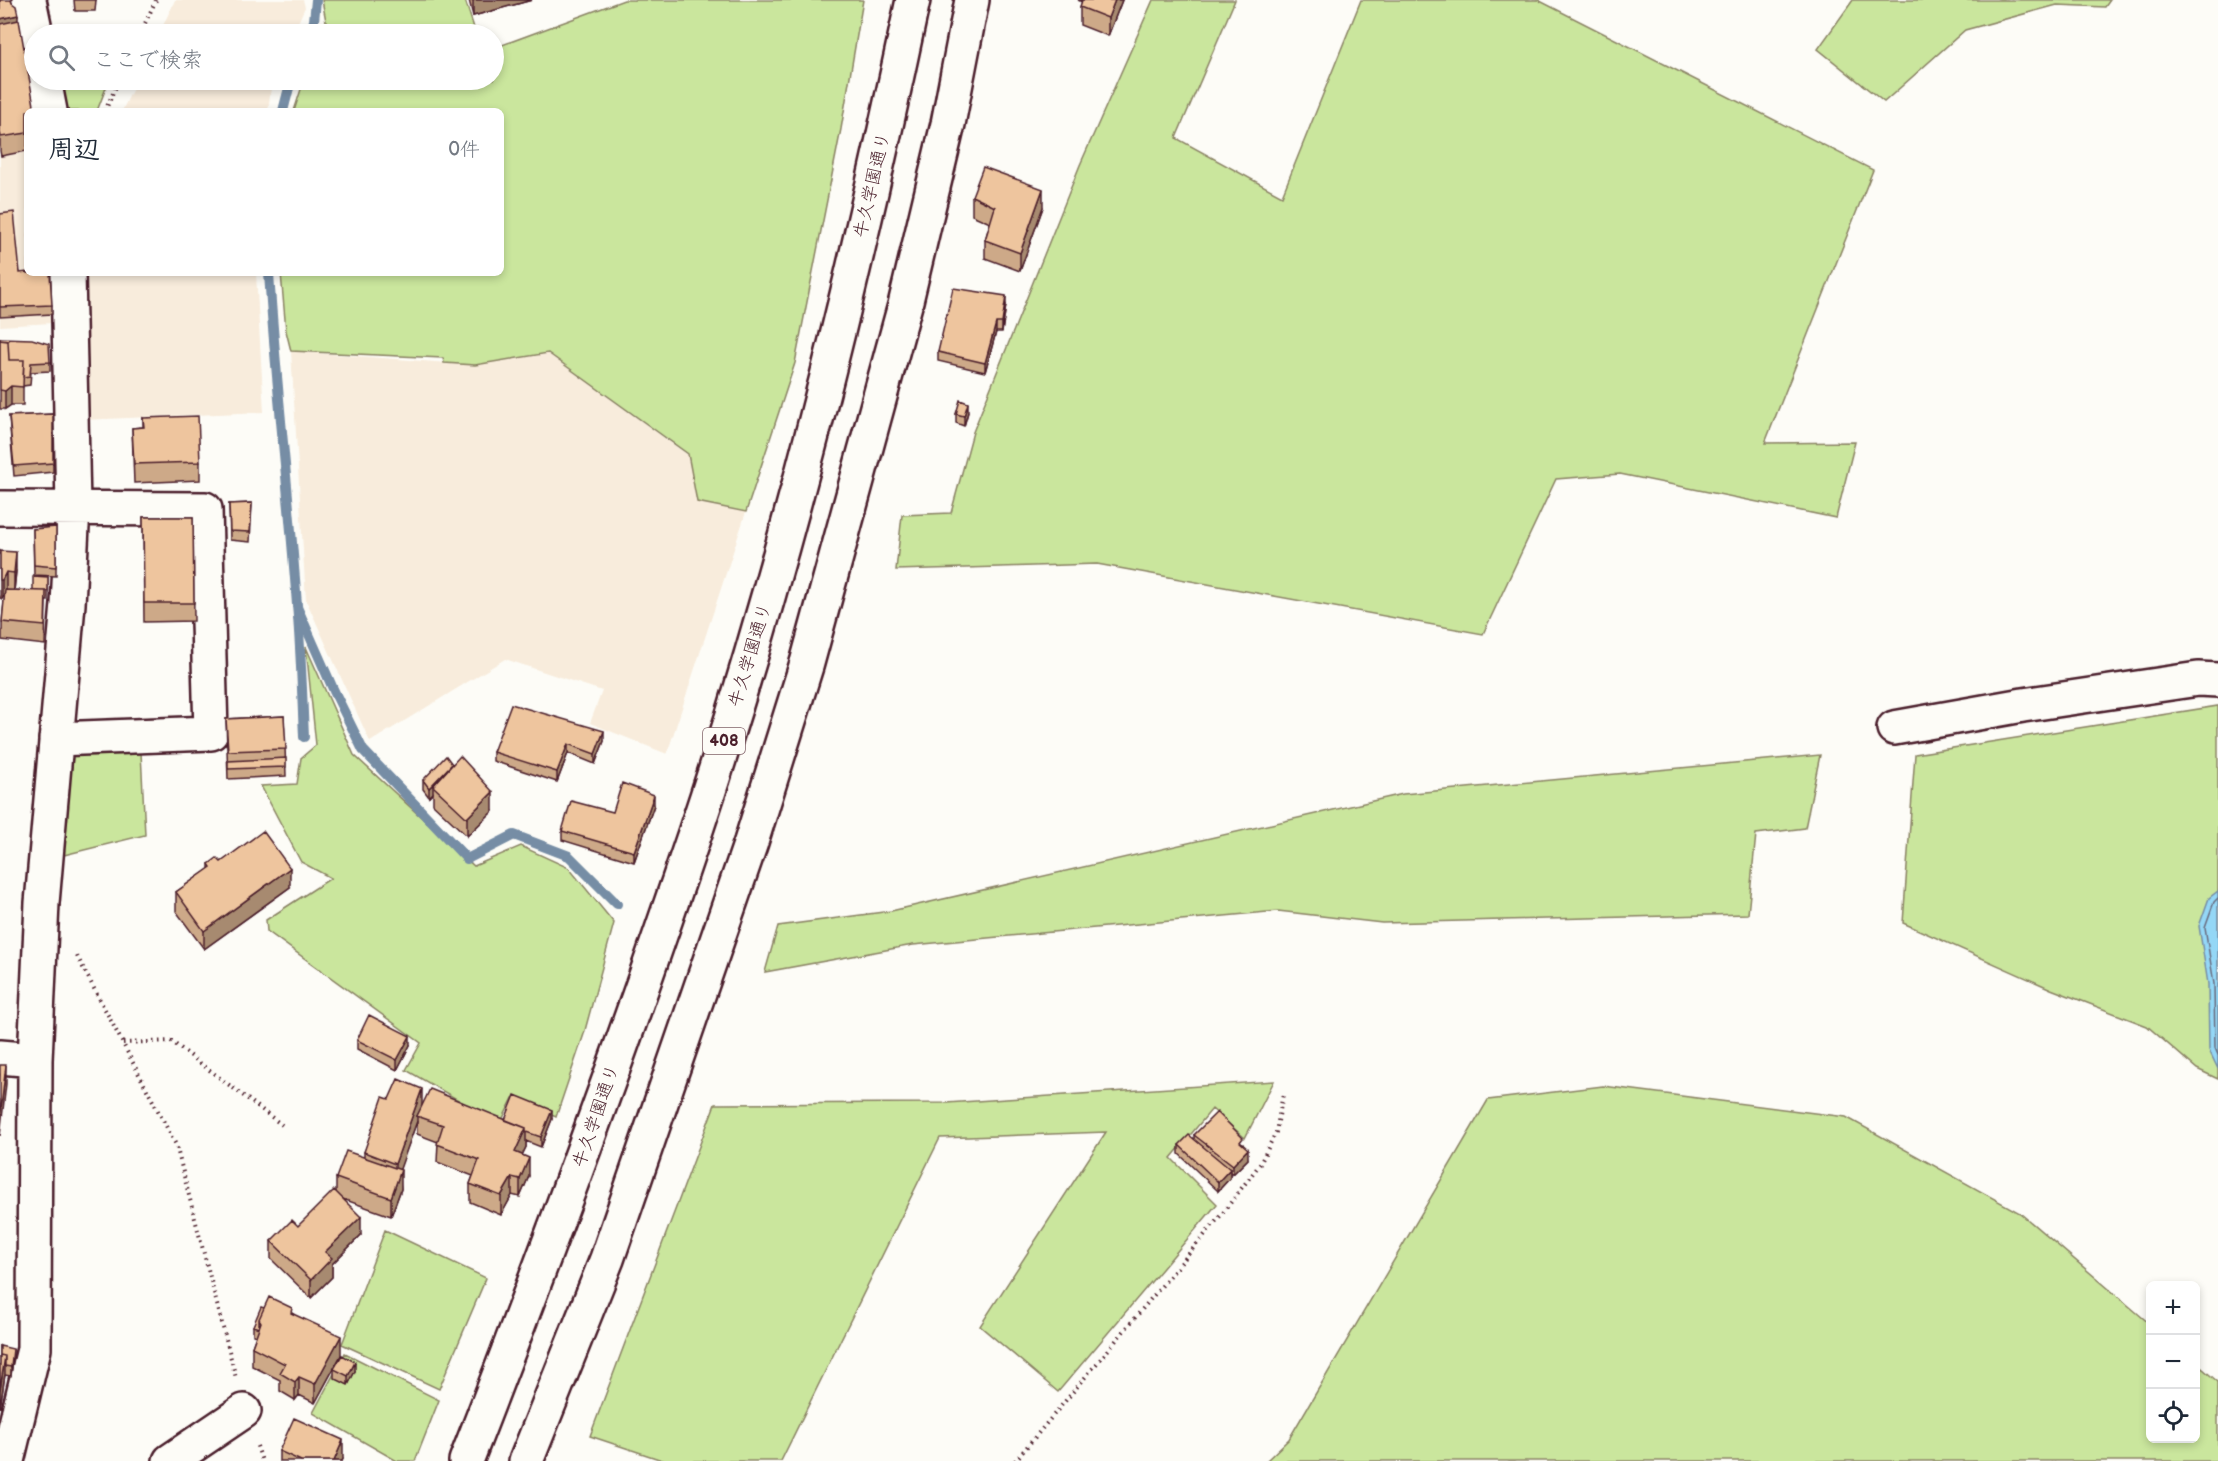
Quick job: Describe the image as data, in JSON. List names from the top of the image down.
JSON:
{
  "streets": {
    "main road": ["牛久学園通り", "408"]
  },
  "page": {
    "search": "ここで検索",
    "heading": ["周辺", "0件"],
    "map_buttons": ["+", "−"]
  }
}
